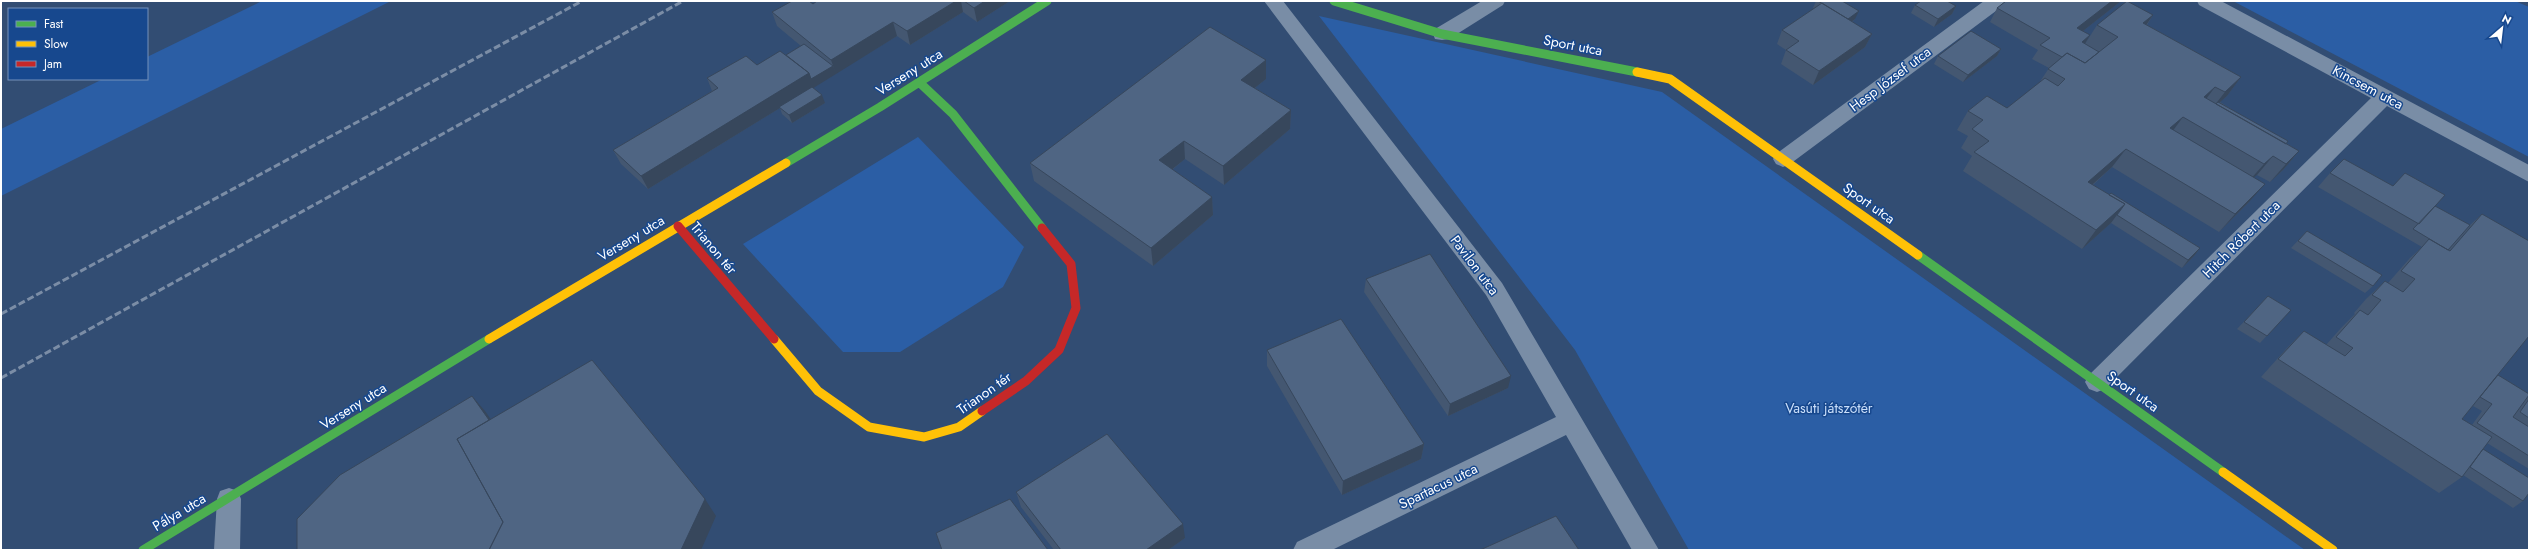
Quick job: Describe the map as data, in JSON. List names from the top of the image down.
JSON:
{
  "streets": {
    "street": [
      "Sport utca",
      "Verseny utca",
      "Hesp József utca",
      "Kincsem utca",
      "Hitch Róbert utca",
      "Trianon tér",
      "Pavilon utca",
      "Spartacus utca",
      "Pálya utca"
    ]
  },
  "crossings": [
    ["Sport utca", "Hesp József utca"],
    ["Sport utca", "Hitch Róbert utca"],
    ["Verseny utca", "Trianon tér"],
    ["Verseny utca", "Pálya utca"],
    ["Kincsem utca", "Hitch Róbert utca"],
    ["Pavilon utca", "Spartacus utca"]
  ],
  "parks": ["Vasúti játszótér"],
  "legend": ["Fast", "Slow", "Jam"],
  "north": "top right"
}
